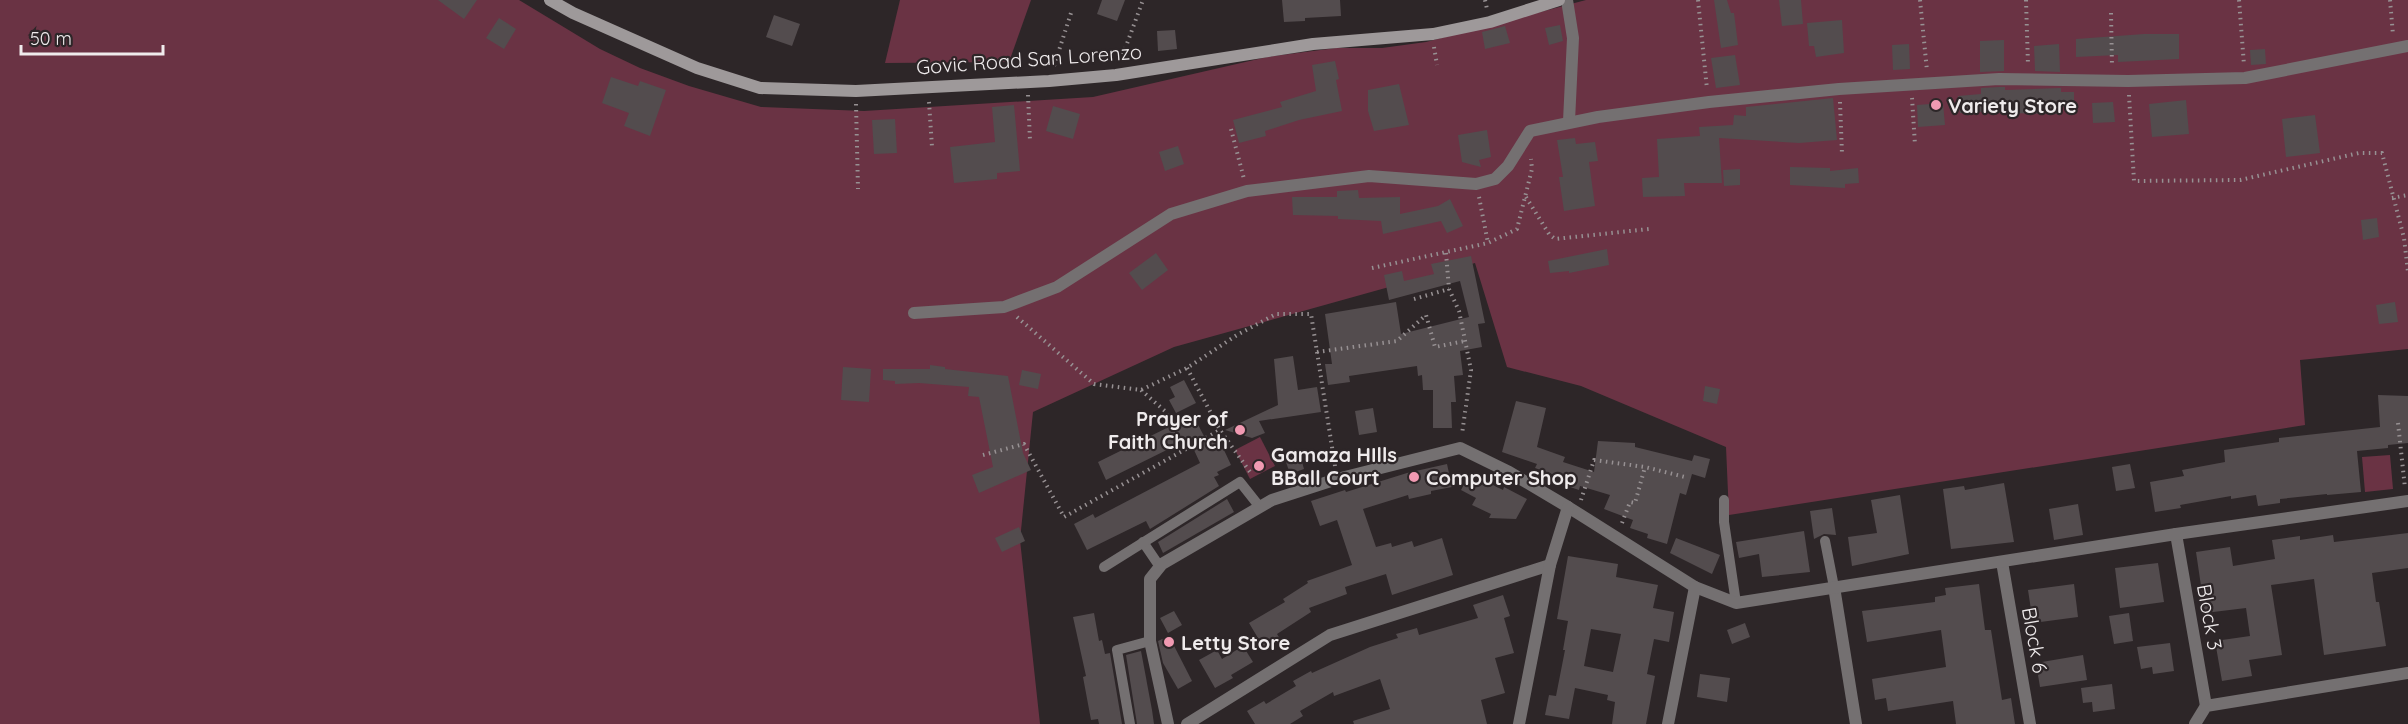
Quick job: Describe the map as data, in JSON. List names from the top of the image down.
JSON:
{
  "streets": {
    "main road": ["Govic Road San Lorenzo"],
    "street": ["Block 3", "Block 6"]
  },
  "places": [
    "Variety Store",
    "Prayer of Faith Church",
    "Gamaza HIlls BBall Court",
    "Computer Shop",
    "Letty Store"
  ],
  "scale_bar": "50 m"
}
